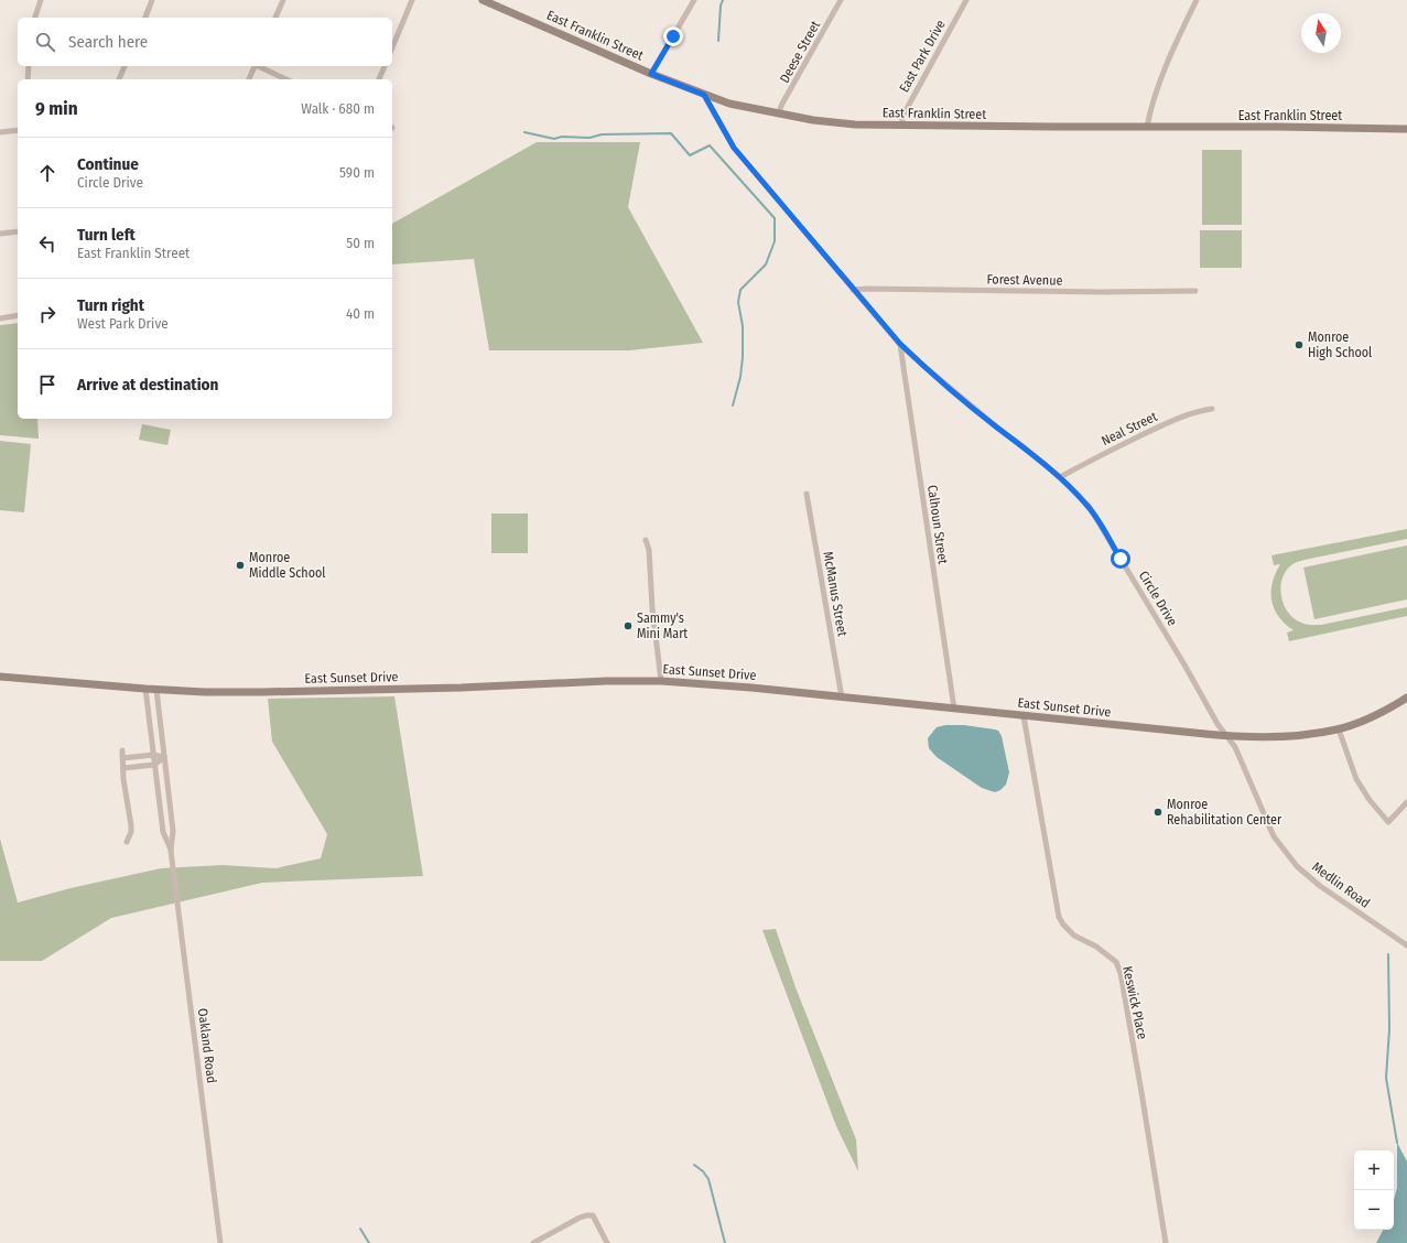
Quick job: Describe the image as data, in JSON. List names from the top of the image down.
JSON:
{
  "streets": {
    "street": [
      "East Franklin Street",
      "Deese Street",
      "East Park Drive",
      "Forest Avenue",
      "Neal Street",
      "Calhoun Street",
      "McManus Street",
      "Circle Drive",
      "East Sunset Drive",
      "Medlin Road",
      "Keswick Place",
      "Oakland Road"
    ]
  },
  "crossings": [
    ["East Franklin Street", "Deese Street"],
    ["East Franklin Street", "East Park Drive"],
    ["East Franklin Street", "Circle Drive"],
    ["Forest Avenue", "Circle Drive"],
    ["Neal Street", "Circle Drive"],
    ["Calhoun Street", "Circle Drive"],
    ["Calhoun Street", "East Sunset Drive"],
    ["McManus Street", "East Sunset Drive"],
    ["Circle Drive", "East Sunset Drive"],
    ["Circle Drive", "Medlin Road"],
    ["East Sunset Drive", "Medlin Road"],
    ["East Sunset Drive", "Keswick Place"],
    ["East Sunset Drive", "Oakland Road"]
  ],
  "places": [
    "Monroe High School",
    "Monroe Middle School",
    "Sammy's Mini Mart",
    "Monroe Rehabilitation Center"
  ],
  "north": "top",
  "page": {
    "search": "Search here",
    "heading": ["9 min", "Walk · 680 m"],
    "list": [
      ["Continue", "Circle Drive", "590 m"],
      ["Turn left", "East Franklin Street", "50 m"],
      ["Turn right", "West Park Drive", "40 m"],
      "Arrive at destination"
    ],
    "map_buttons": ["+", "−"]
  }
}
